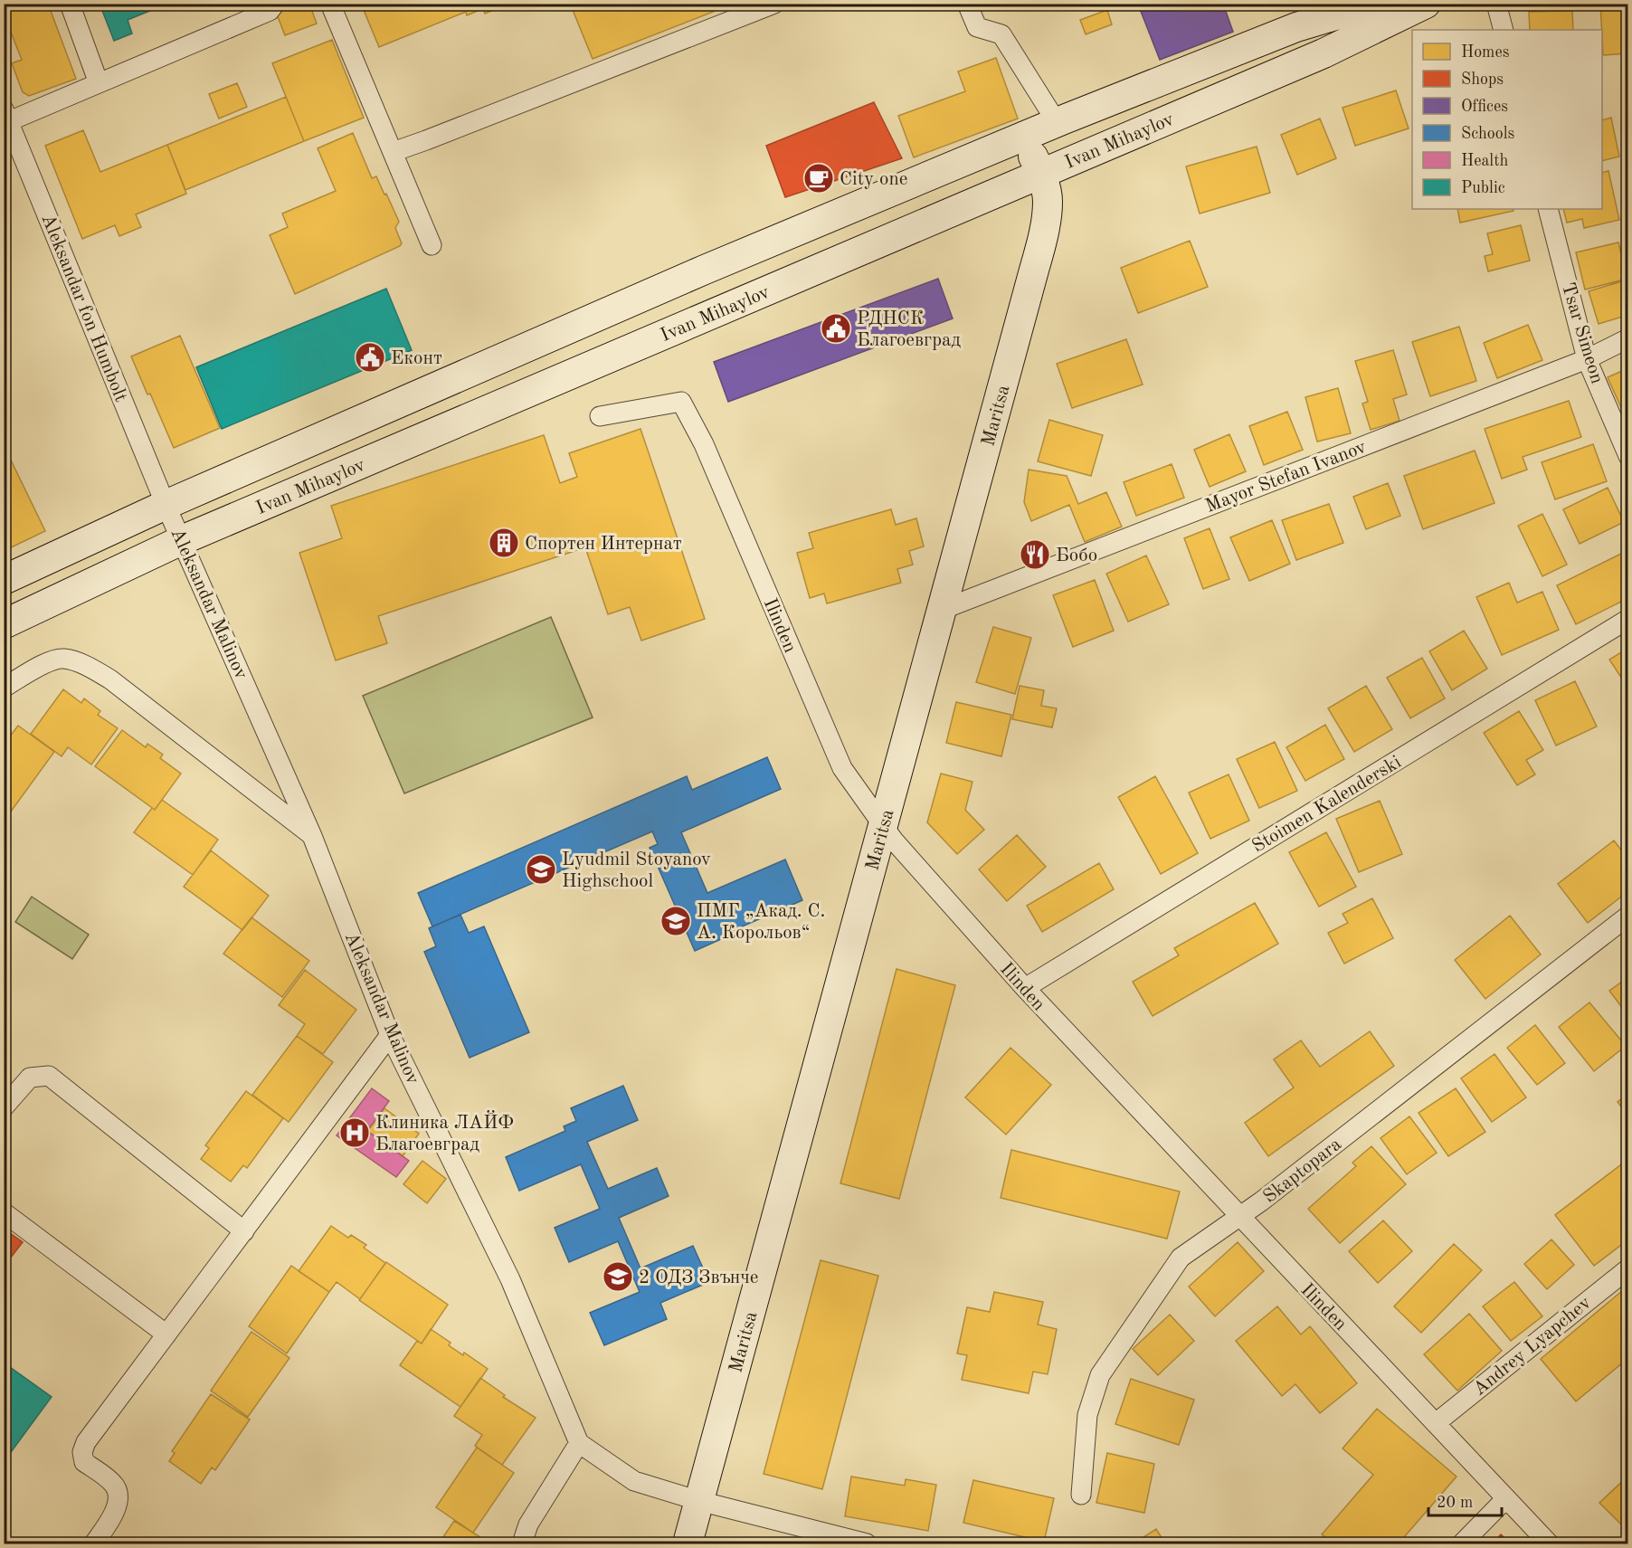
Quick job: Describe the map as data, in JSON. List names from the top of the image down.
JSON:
{
  "streets": {
    "street": [
      "Ivan Mihaylov",
      "Aleksandar fon Humbolt",
      "Tsar Simeon",
      "Maritsa",
      "Mayor Stefan Ivanov",
      "Aleksandar Malinov",
      "Ilinden",
      "Stoimen Kalenderski",
      "Skaptopara",
      "Andrey Lyapchev"
    ]
  },
  "crossings": [
    ["Ivan Mihaylov", "Aleksandar fon Humbolt"],
    ["Ivan Mihaylov", "Maritsa"],
    ["Ivan Mihaylov", "Aleksandar Malinov"],
    ["Aleksandar fon Humbolt", "Aleksandar Malinov"],
    ["Tsar Simeon", "Mayor Stefan Ivanov"],
    ["Maritsa", "Mayor Stefan Ivanov"],
    ["Maritsa", "Ilinden"],
    ["Ilinden", "Stoimen Kalenderski"],
    ["Ilinden", "Skaptopara"],
    ["Ilinden", "Andrey Lyapchev"]
  ],
  "places": {
    "cafe": ["City one"],
    "public building": ["РДНСК Благоевград", "Еконт"],
    "building": ["Спортен Интернат"],
    "restaurant": ["Бобо"],
    "school or university": ["Lyudmil Stoyanov Highschool", "ПМГ „Акад. С. А. Корольов“", "2 ОДЗ Звънче"],
    "hospital": ["Клиника ЛАЙФ Благоевград"]
  },
  "legend": [
    "Homes",
    "Shops",
    "Offices",
    "Schools",
    "Health",
    "Public"
  ],
  "scale_bar": "20 m"
}
